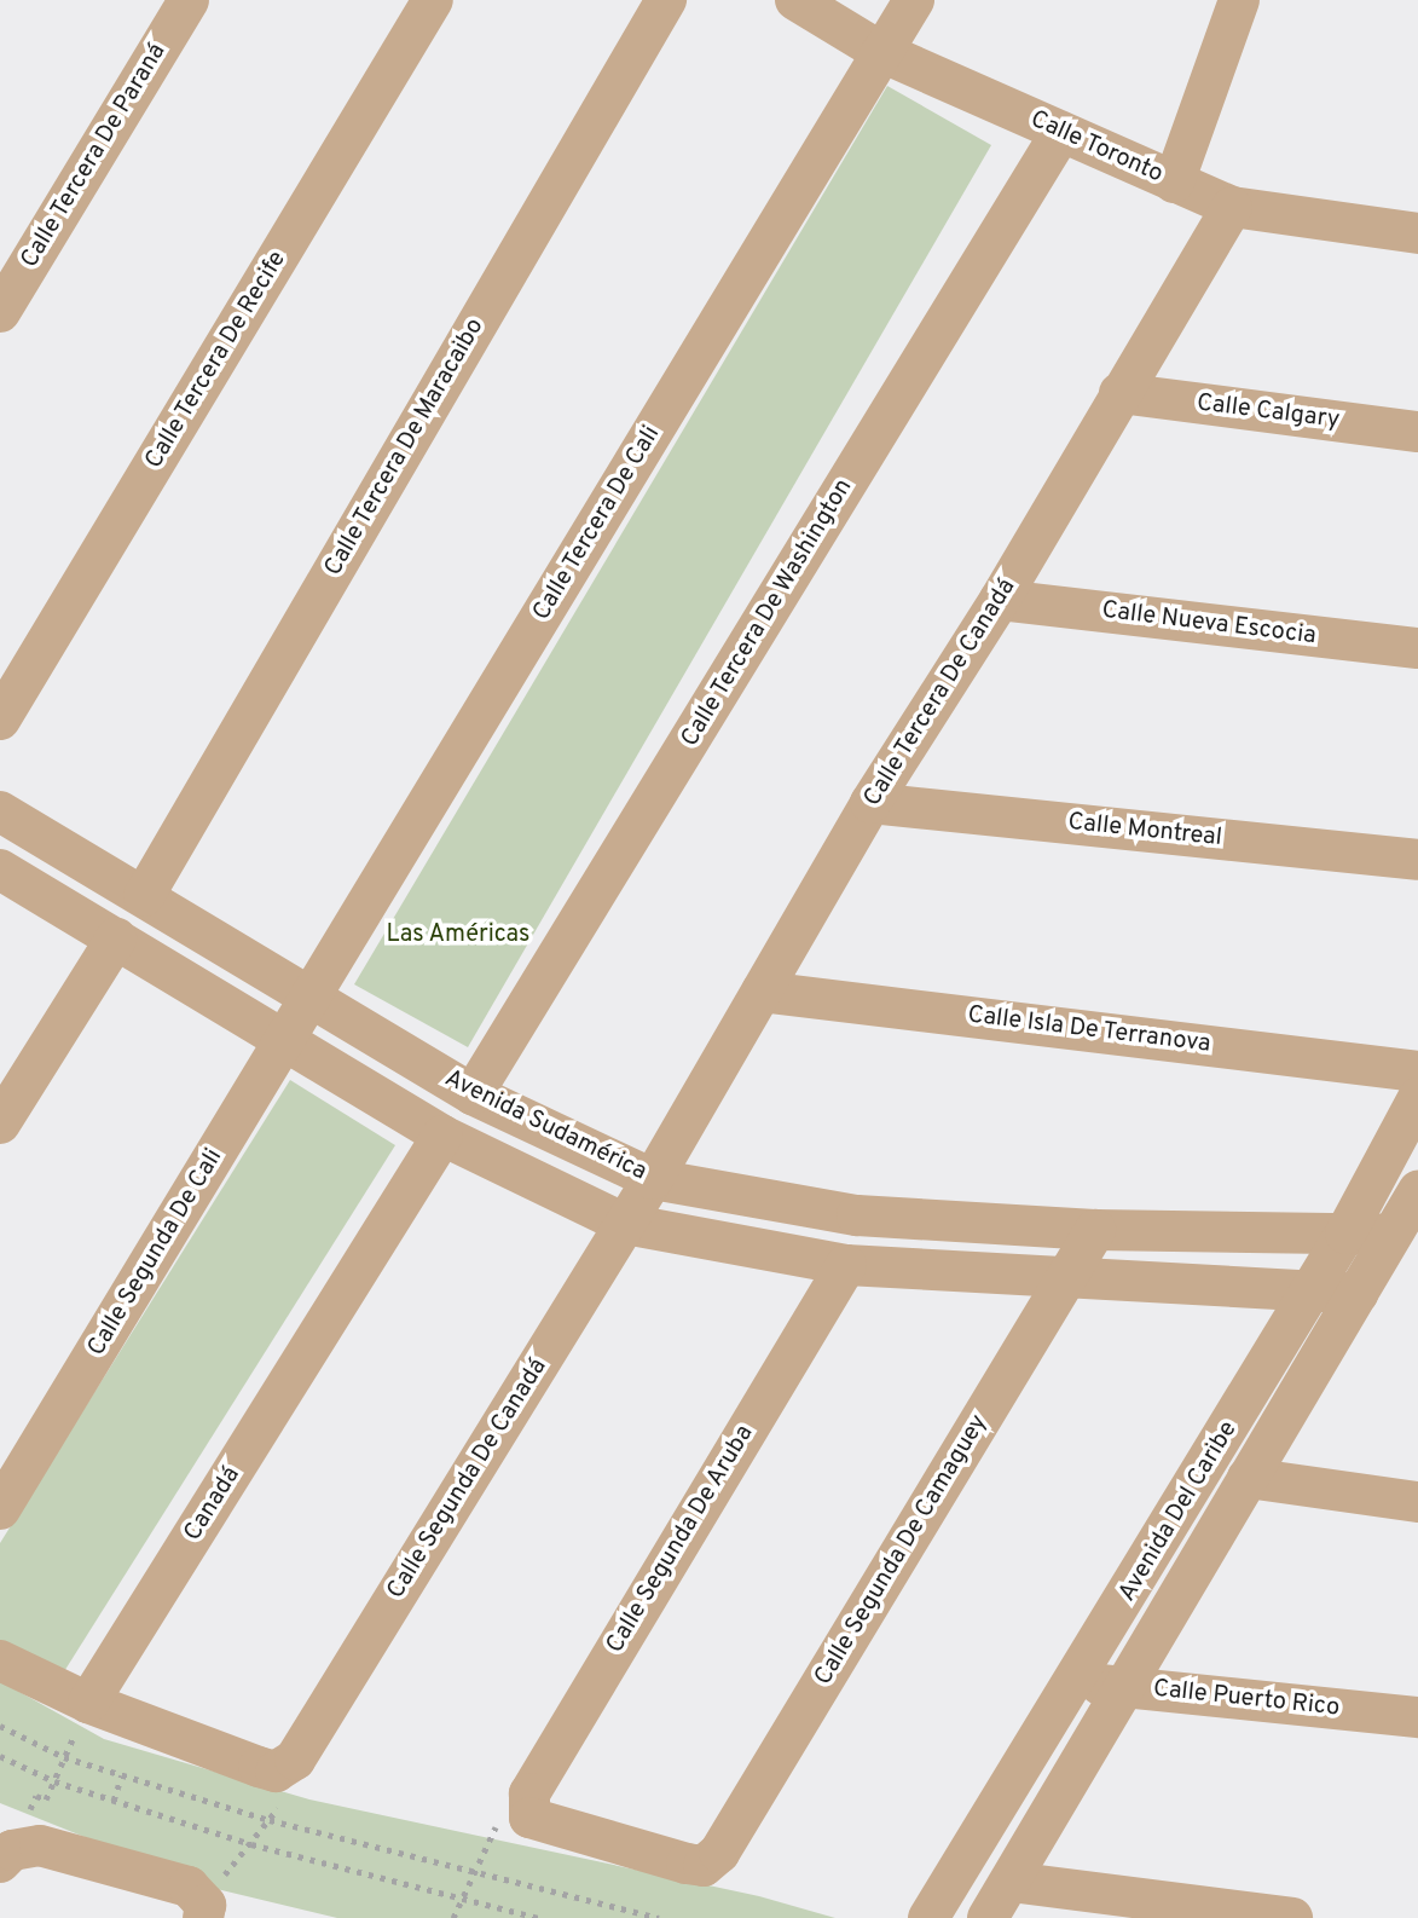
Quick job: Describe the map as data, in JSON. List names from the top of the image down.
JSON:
{
  "streets": {
    "street": [
      "Calle Toronto",
      "Calle Tercera De Paraná",
      "Calle Tercera De Recife",
      "Calle Calgary",
      "Calle Tercera De Maracaibo",
      "Calle Tercera De Cali",
      "Calle Tercera De Washington",
      "Calle Nueva Escocia",
      "Calle Tercera De Canadá",
      "Calle Montreal",
      "Calle Isla De Terranova",
      "Avenida Sudamérica",
      "Calle Segunda De Cali",
      "Calle Segunda De Canadá",
      "Canadá",
      "Avenida Del Caribe",
      "Calle Segunda De Aruba",
      "Calle Segunda De Camaguey",
      "Calle Puerto Rico"
    ]
  },
  "crossings": [
    ["Calle Toronto", "Calle Tercera De Cali"],
    ["Calle Toronto", "Calle Tercera De Washington"],
    ["Calle Toronto", "Calle Tercera De Canadá"],
    ["Calle Calgary", "Calle Tercera De Canadá"],
    ["Calle Tercera De Maracaibo", "Avenida Sudamérica"],
    ["Calle Tercera De Cali", "Avenida Sudamérica"],
    ["Calle Tercera De Cali", "Calle Segunda De Cali"],
    ["Calle Tercera De Washington", "Avenida Sudamérica"],
    ["Calle Nueva Escocia", "Calle Tercera De Canadá"],
    ["Calle Tercera De Canadá", "Calle Montreal"],
    ["Calle Tercera De Canadá", "Calle Isla De Terranova"],
    ["Calle Tercera De Canadá", "Avenida Sudamérica"],
    ["Calle Tercera De Canadá", "Calle Segunda De Canadá"],
    ["Avenida Sudamérica", "Calle Segunda De Cali"],
    ["Avenida Sudamérica", "Calle Segunda De Canadá"],
    ["Avenida Sudamérica", "Avenida Del Caribe"],
    ["Avenida Sudamérica", "Calle Segunda De Camaguey"],
    ["Avenida Del Caribe", "Calle Puerto Rico"],
    ["Calle Segunda De Aruba", "Calle Segunda De Camaguey"]
  ],
  "parks": ["Las Américas"]
}
